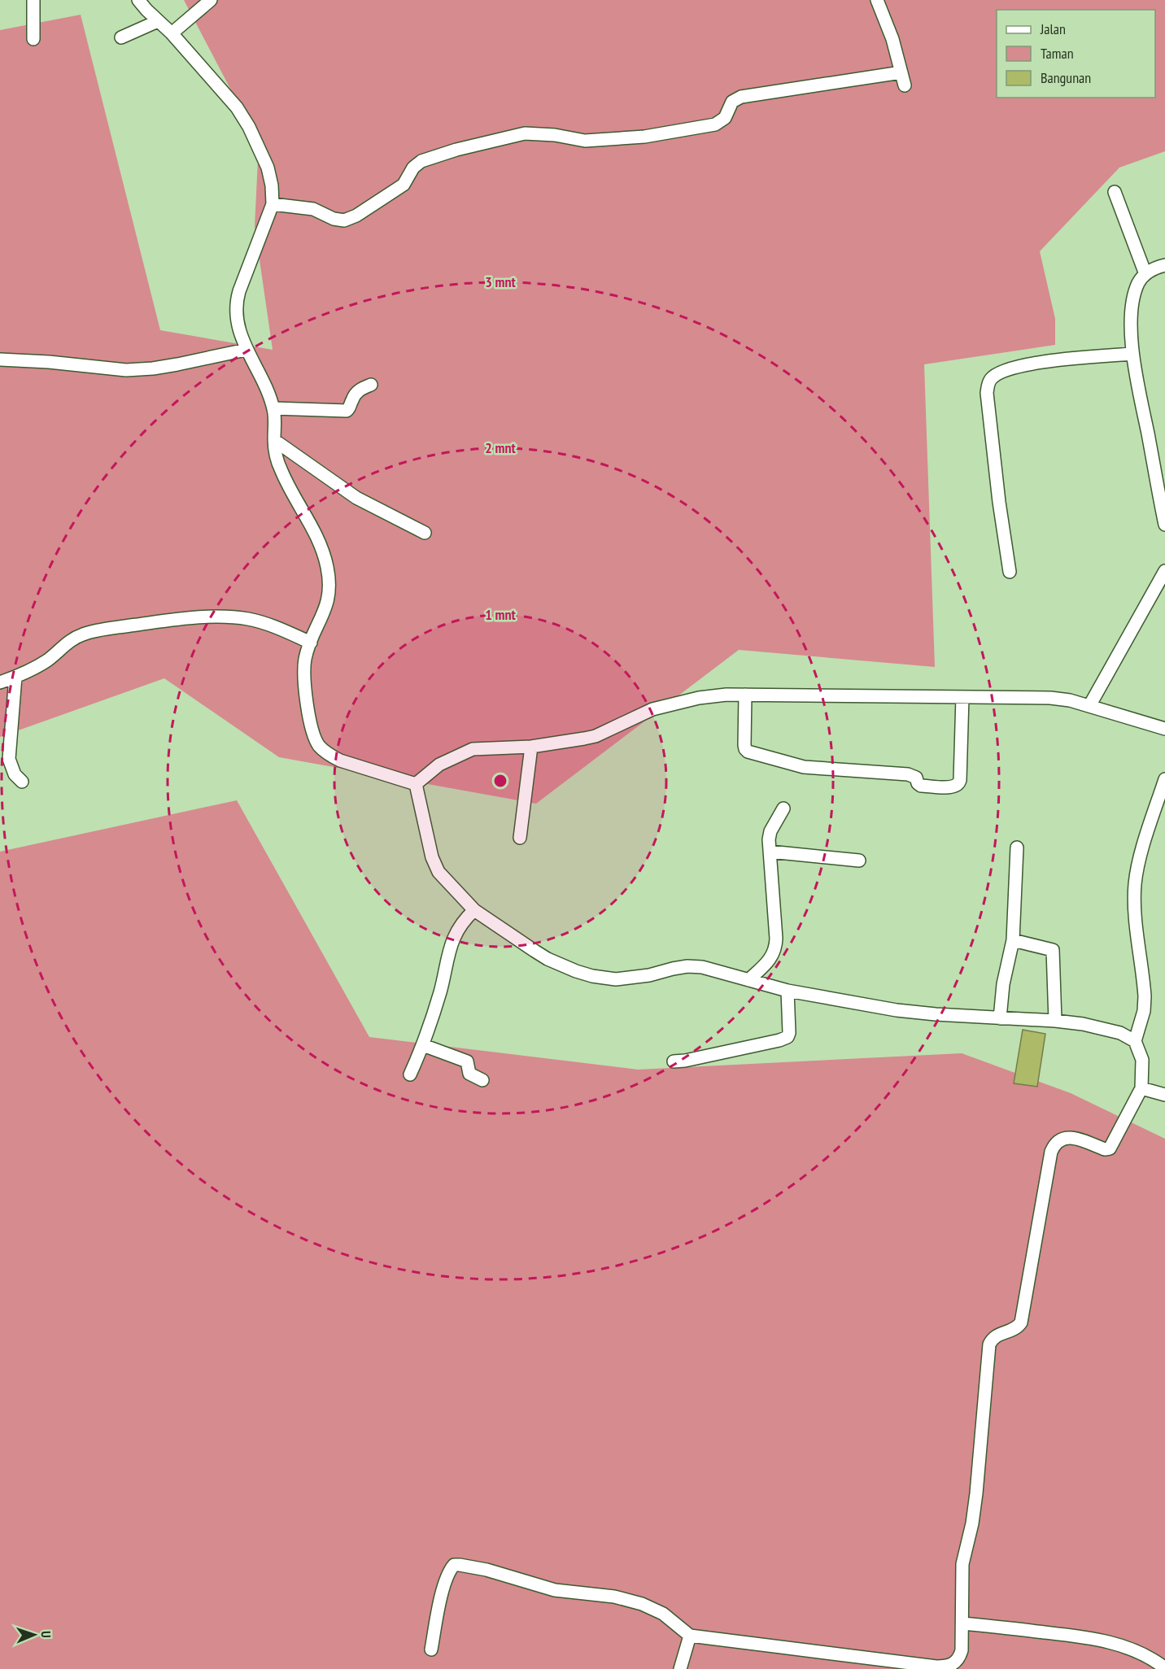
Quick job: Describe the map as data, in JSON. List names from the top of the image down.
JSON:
{
  "legend": ["Jalan", "Taman", "Bangunan"],
  "north": "right",
  "rings": ["3 mnt", "2 mnt", "1 mnt"]
}
